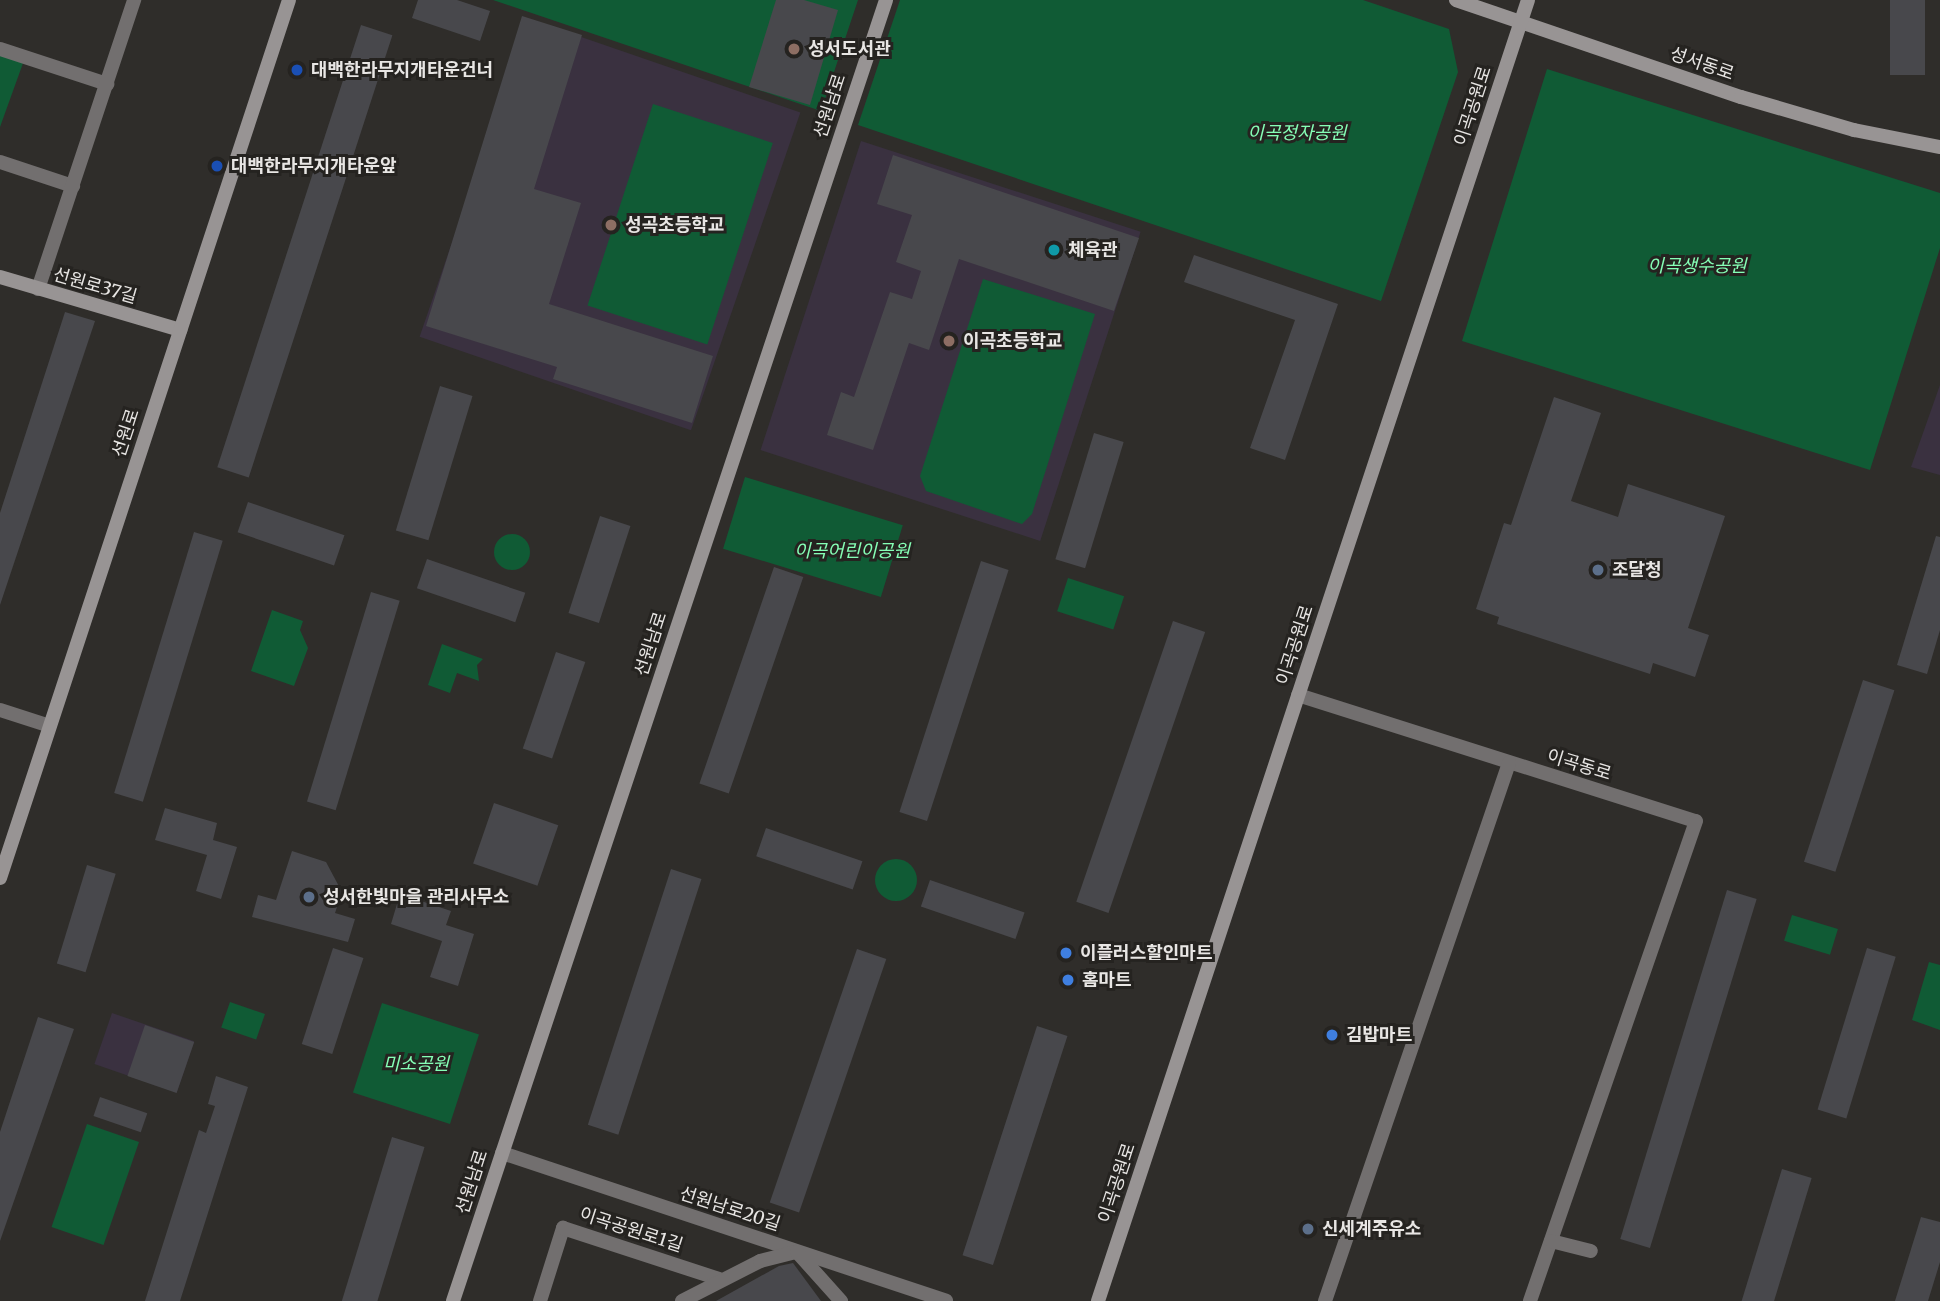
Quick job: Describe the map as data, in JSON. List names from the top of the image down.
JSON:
{
  "streets": {
    "main road": [
      "성서동로",
      "선원남로",
      "이곡공원로",
      "선원로37길",
      "선원로"
    ],
    "street": ["이곡동로", "선원남로20길", "이곡공원로1길"]
  },
  "crossings": [
    ["성서동로", "이곡공원로"],
    ["선원남로", "선원남로20길"],
    ["선원로37길", "선원로"]
  ],
  "parks": [
    "이곡정자공원",
    "이곡생수공원",
    "이곡어린이공원",
    "미소공원"
  ],
  "places": [
    "성서도서관",
    "대백한라무지개타운건너",
    "대백한라무지개타운앞",
    "성곡초등학교",
    "체육관",
    "이곡초등학교",
    "조달청",
    "성서한빛마을 관리사무소",
    "이플러스할인마트",
    "홈마트",
    "김밥마트",
    "신세계주유소"
  ]
}
